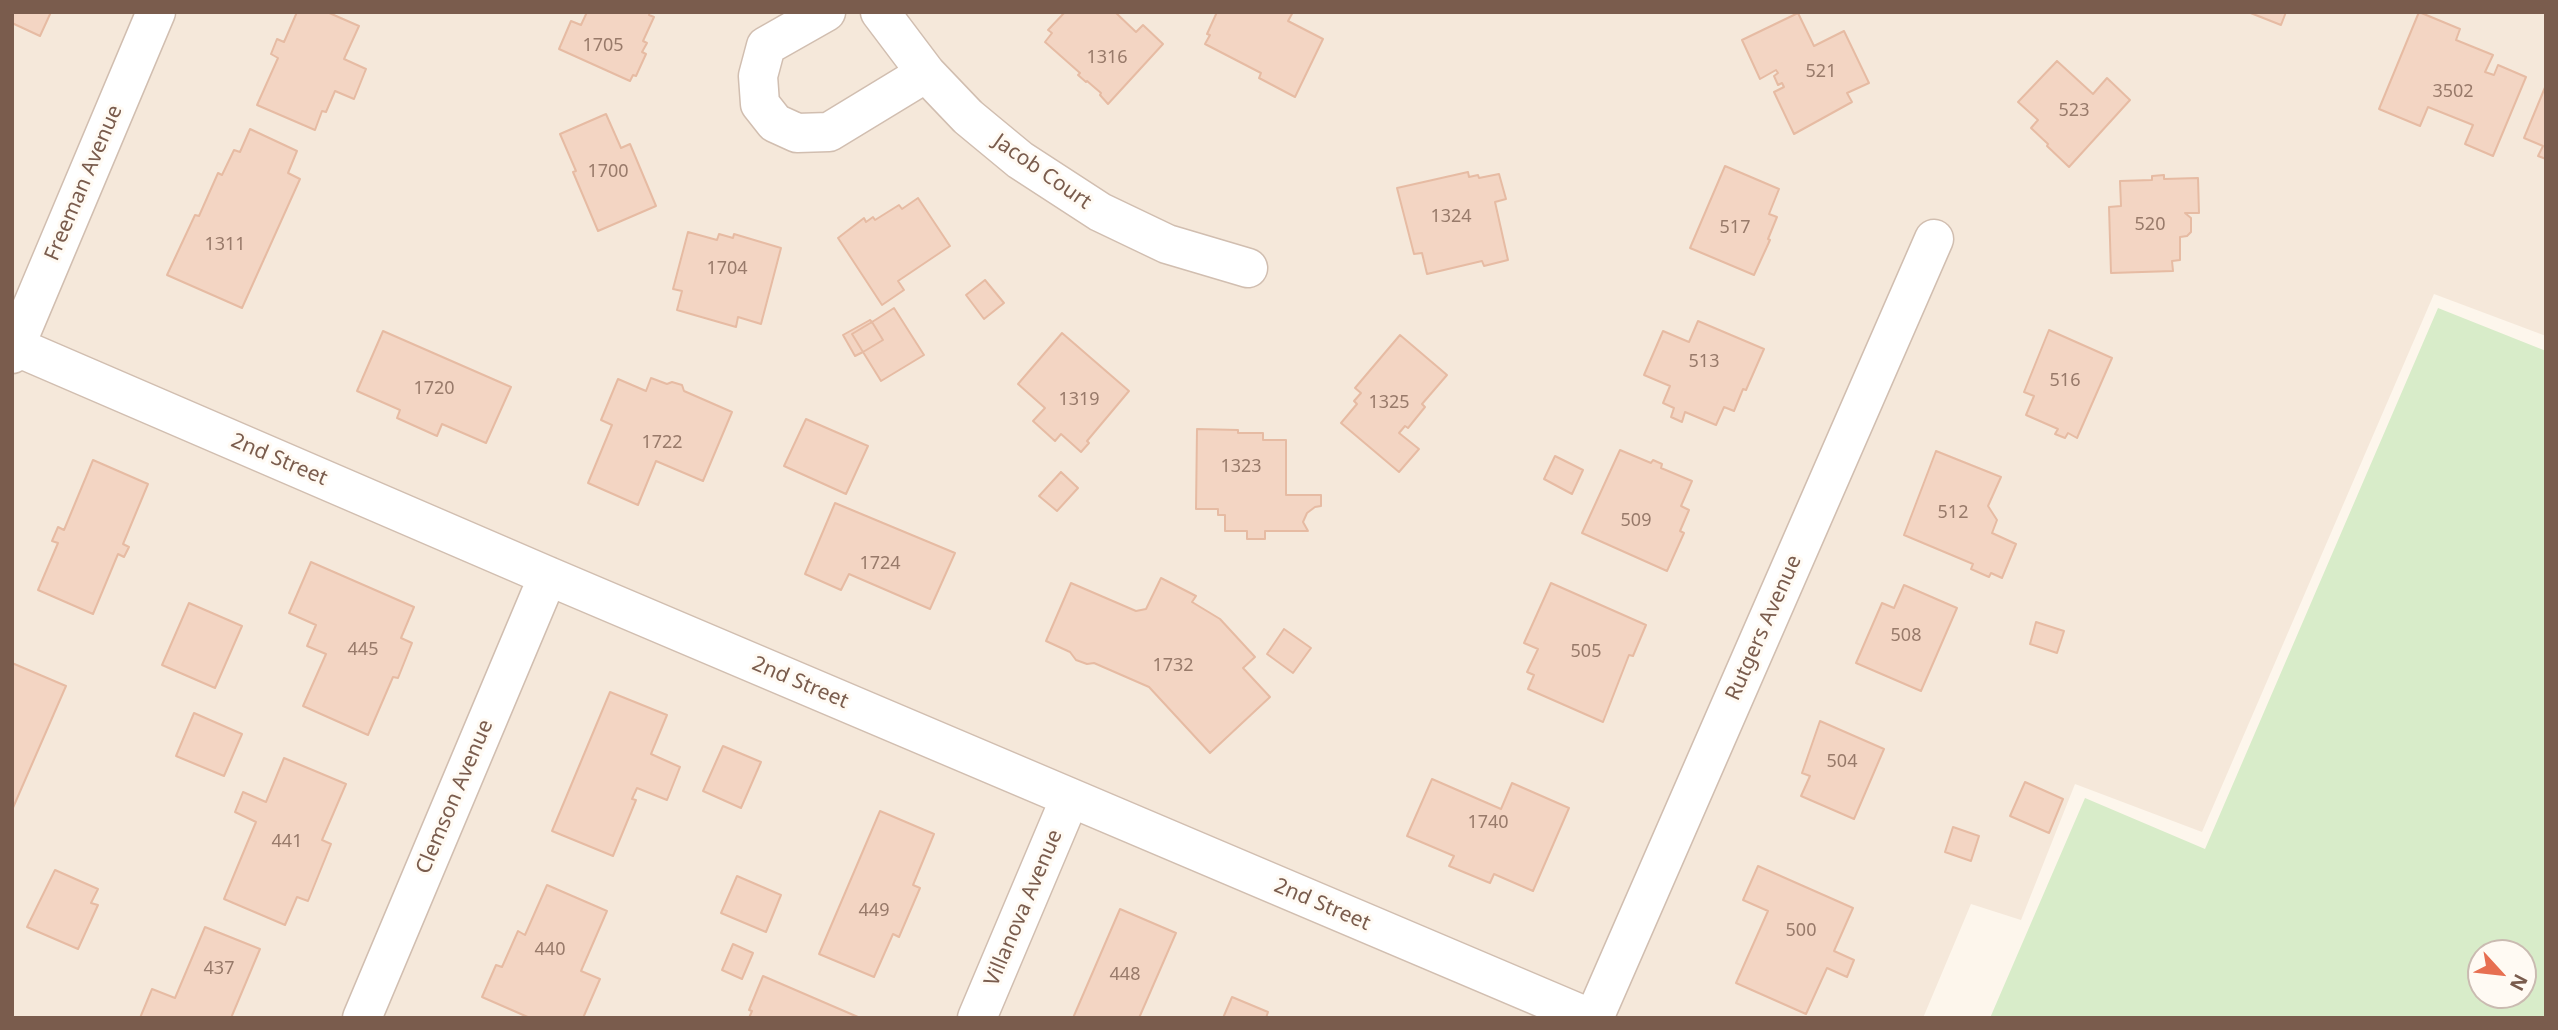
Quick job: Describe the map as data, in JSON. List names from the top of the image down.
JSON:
{
  "streets": {
    "street": [
      "Jacob Court",
      "Freeman Avenue",
      "2nd Street",
      "Rutgers Avenue",
      "Clemson Avenue",
      "Villanova Avenue"
    ]
  },
  "crossings": [
    ["Freeman Avenue", "2nd Street"],
    ["2nd Street", "Rutgers Avenue"],
    ["2nd Street", "Clemson Avenue"],
    ["2nd Street", "Villanova Avenue"]
  ],
  "house_numbers": [
    "1705",
    "1316",
    "521",
    "3502",
    "523",
    "1700",
    "1324",
    "520",
    "517",
    "1311",
    "1704",
    "513",
    "516",
    "1720",
    "1319",
    "1325",
    "1722",
    "1323",
    "512",
    "509",
    "1724",
    "508",
    "445",
    "505",
    "1732",
    "504",
    "1740",
    "441",
    "449",
    "500",
    "440",
    "437",
    "448"
  ],
  "north": "bottom right"
}
